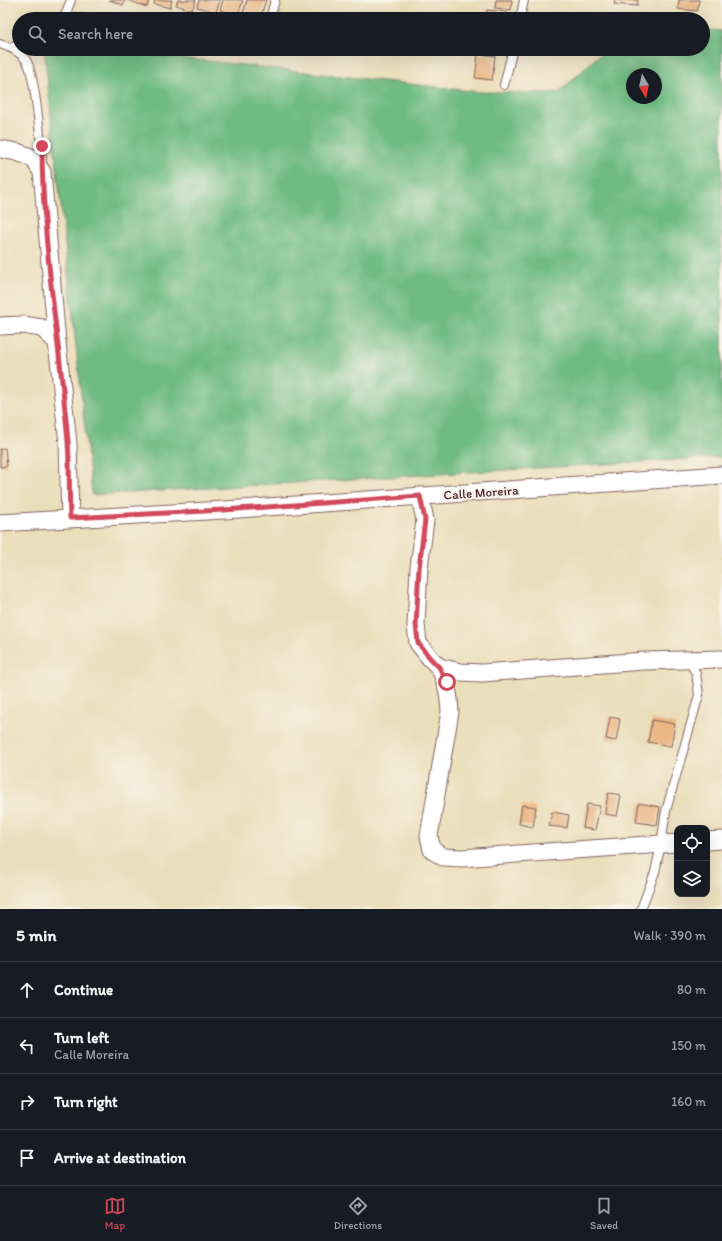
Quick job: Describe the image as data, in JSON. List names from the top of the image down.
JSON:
{
  "streets": {
    "street": ["Calle Moreira"]
  },
  "north": "bottom",
  "page": {
    "search": "Search here",
    "heading": ["5 min", "Walk · 390 m"],
    "list": [
      ["Continue", "80 m"],
      ["Turn left", "Calle Moreira", "150 m"],
      ["Turn right", "160 m"],
      "Arrive at destination"
    ],
    "nav": ["Map", "Directions", "Saved"]
  }
}
